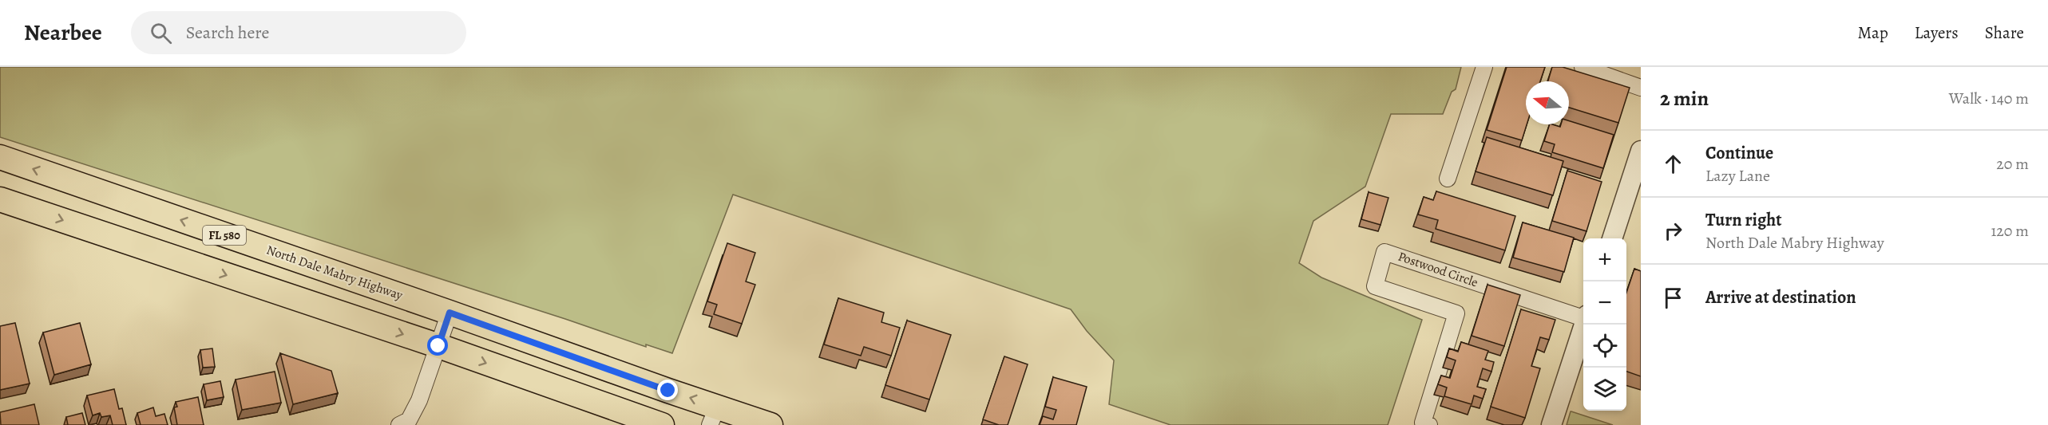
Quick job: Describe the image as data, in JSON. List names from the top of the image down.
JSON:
{
  "streets": {
    "main road": ["FL 580", "North Dale Mabry Highway"],
    "street": ["Postwood Circle"]
  },
  "crossings": [
    ["FL 580", "North Dale Mabry Highway"]
  ],
  "north": "left",
  "page": {
    "header": "Nearbee",
    "search": "Search here",
    "nav": ["Map", "Layers", "Share"],
    "heading": ["2 min", "Walk · 140 m"],
    "list": [
      ["Continue", "Lazy Lane", "20 m"],
      ["Turn right", "North Dale Mabry Highway", "120 m"],
      "Arrive at destination"
    ],
    "map_buttons": ["+", "−"]
  }
}
